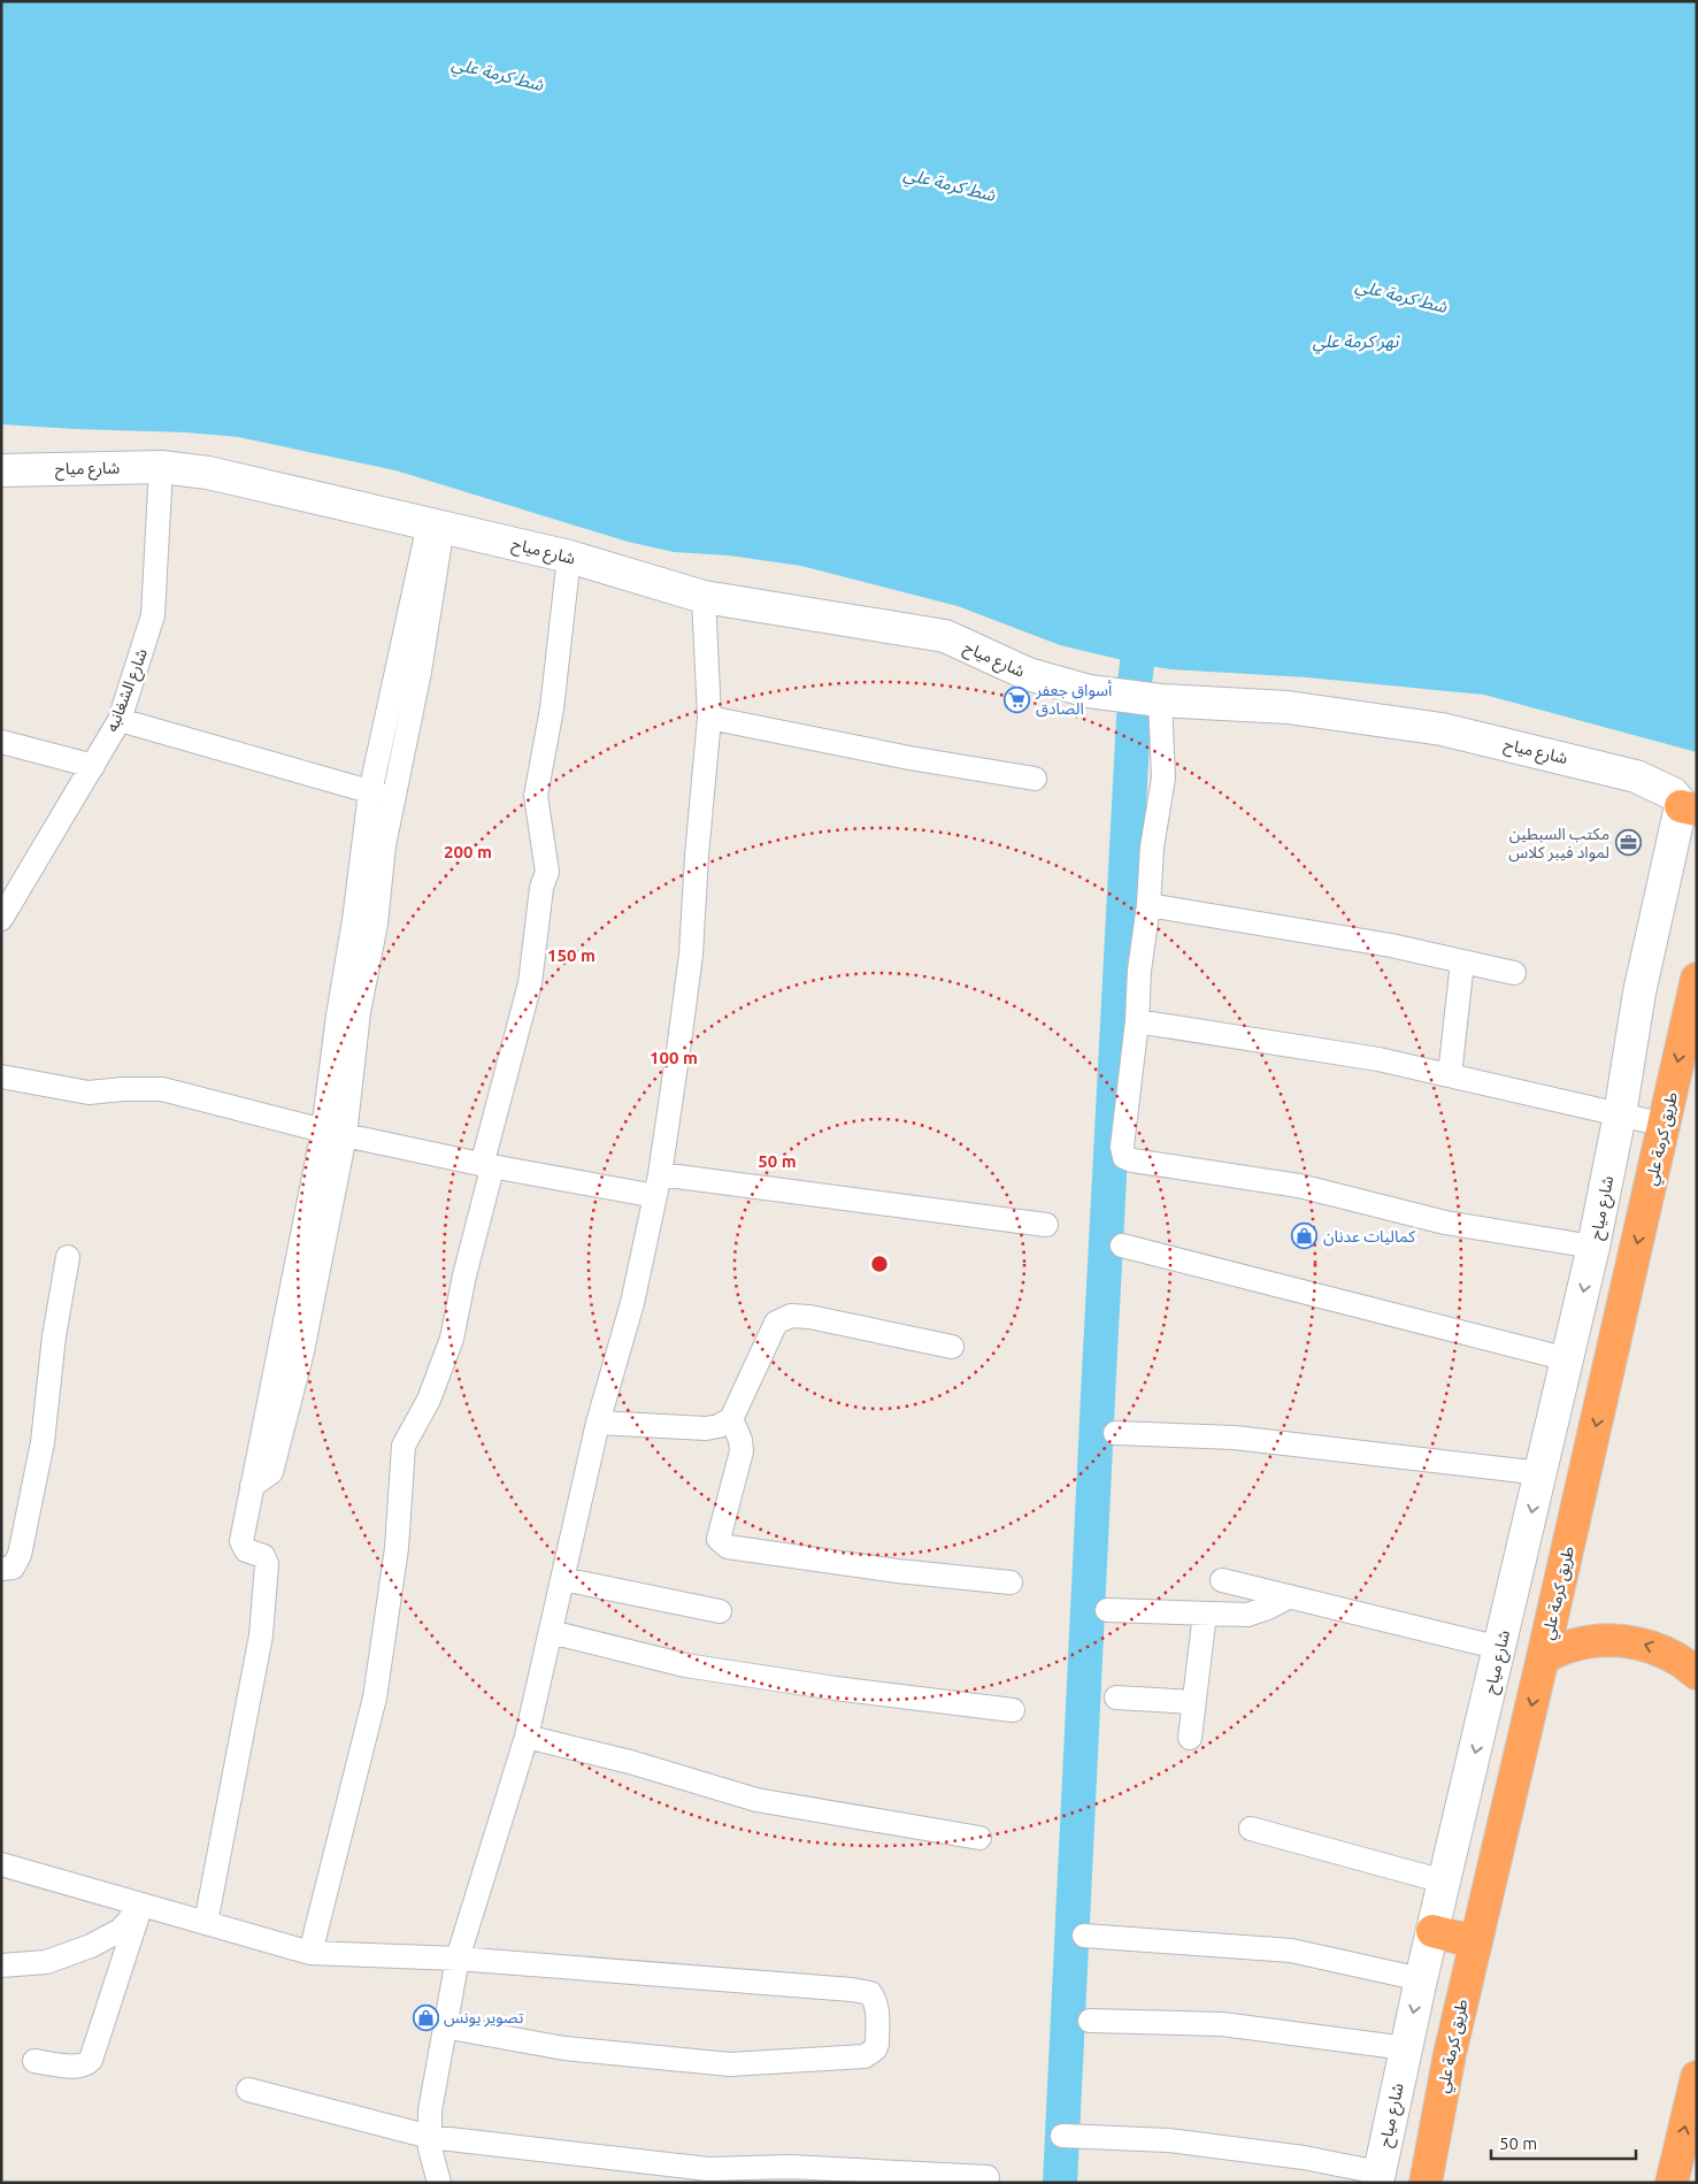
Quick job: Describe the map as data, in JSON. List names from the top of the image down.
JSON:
{
  "streets": {
    "highway": ["طريق كرمة علي"],
    "street": ["شارع مياح", "شارع الشغانبه"]
  },
  "crossings": [
    ["شارع مياح", "شارع الشغانبه"]
  ],
  "one_way": ["طريق كرمة علي"],
  "water": ["شط كرمة علي", "نهر كرمة علي"],
  "places": {
    "supermarket": ["أسواق جعفر الصادق"],
    "office": ["مكتب السبطين لمواد فيبر كلاس"],
    "shop": ["كماليات عدنان", "تصوير يونس"]
  },
  "scale_bar": "50 m",
  "rings": [
    "200 m",
    "150 m",
    "100 m",
    "50 m"
  ]
}
